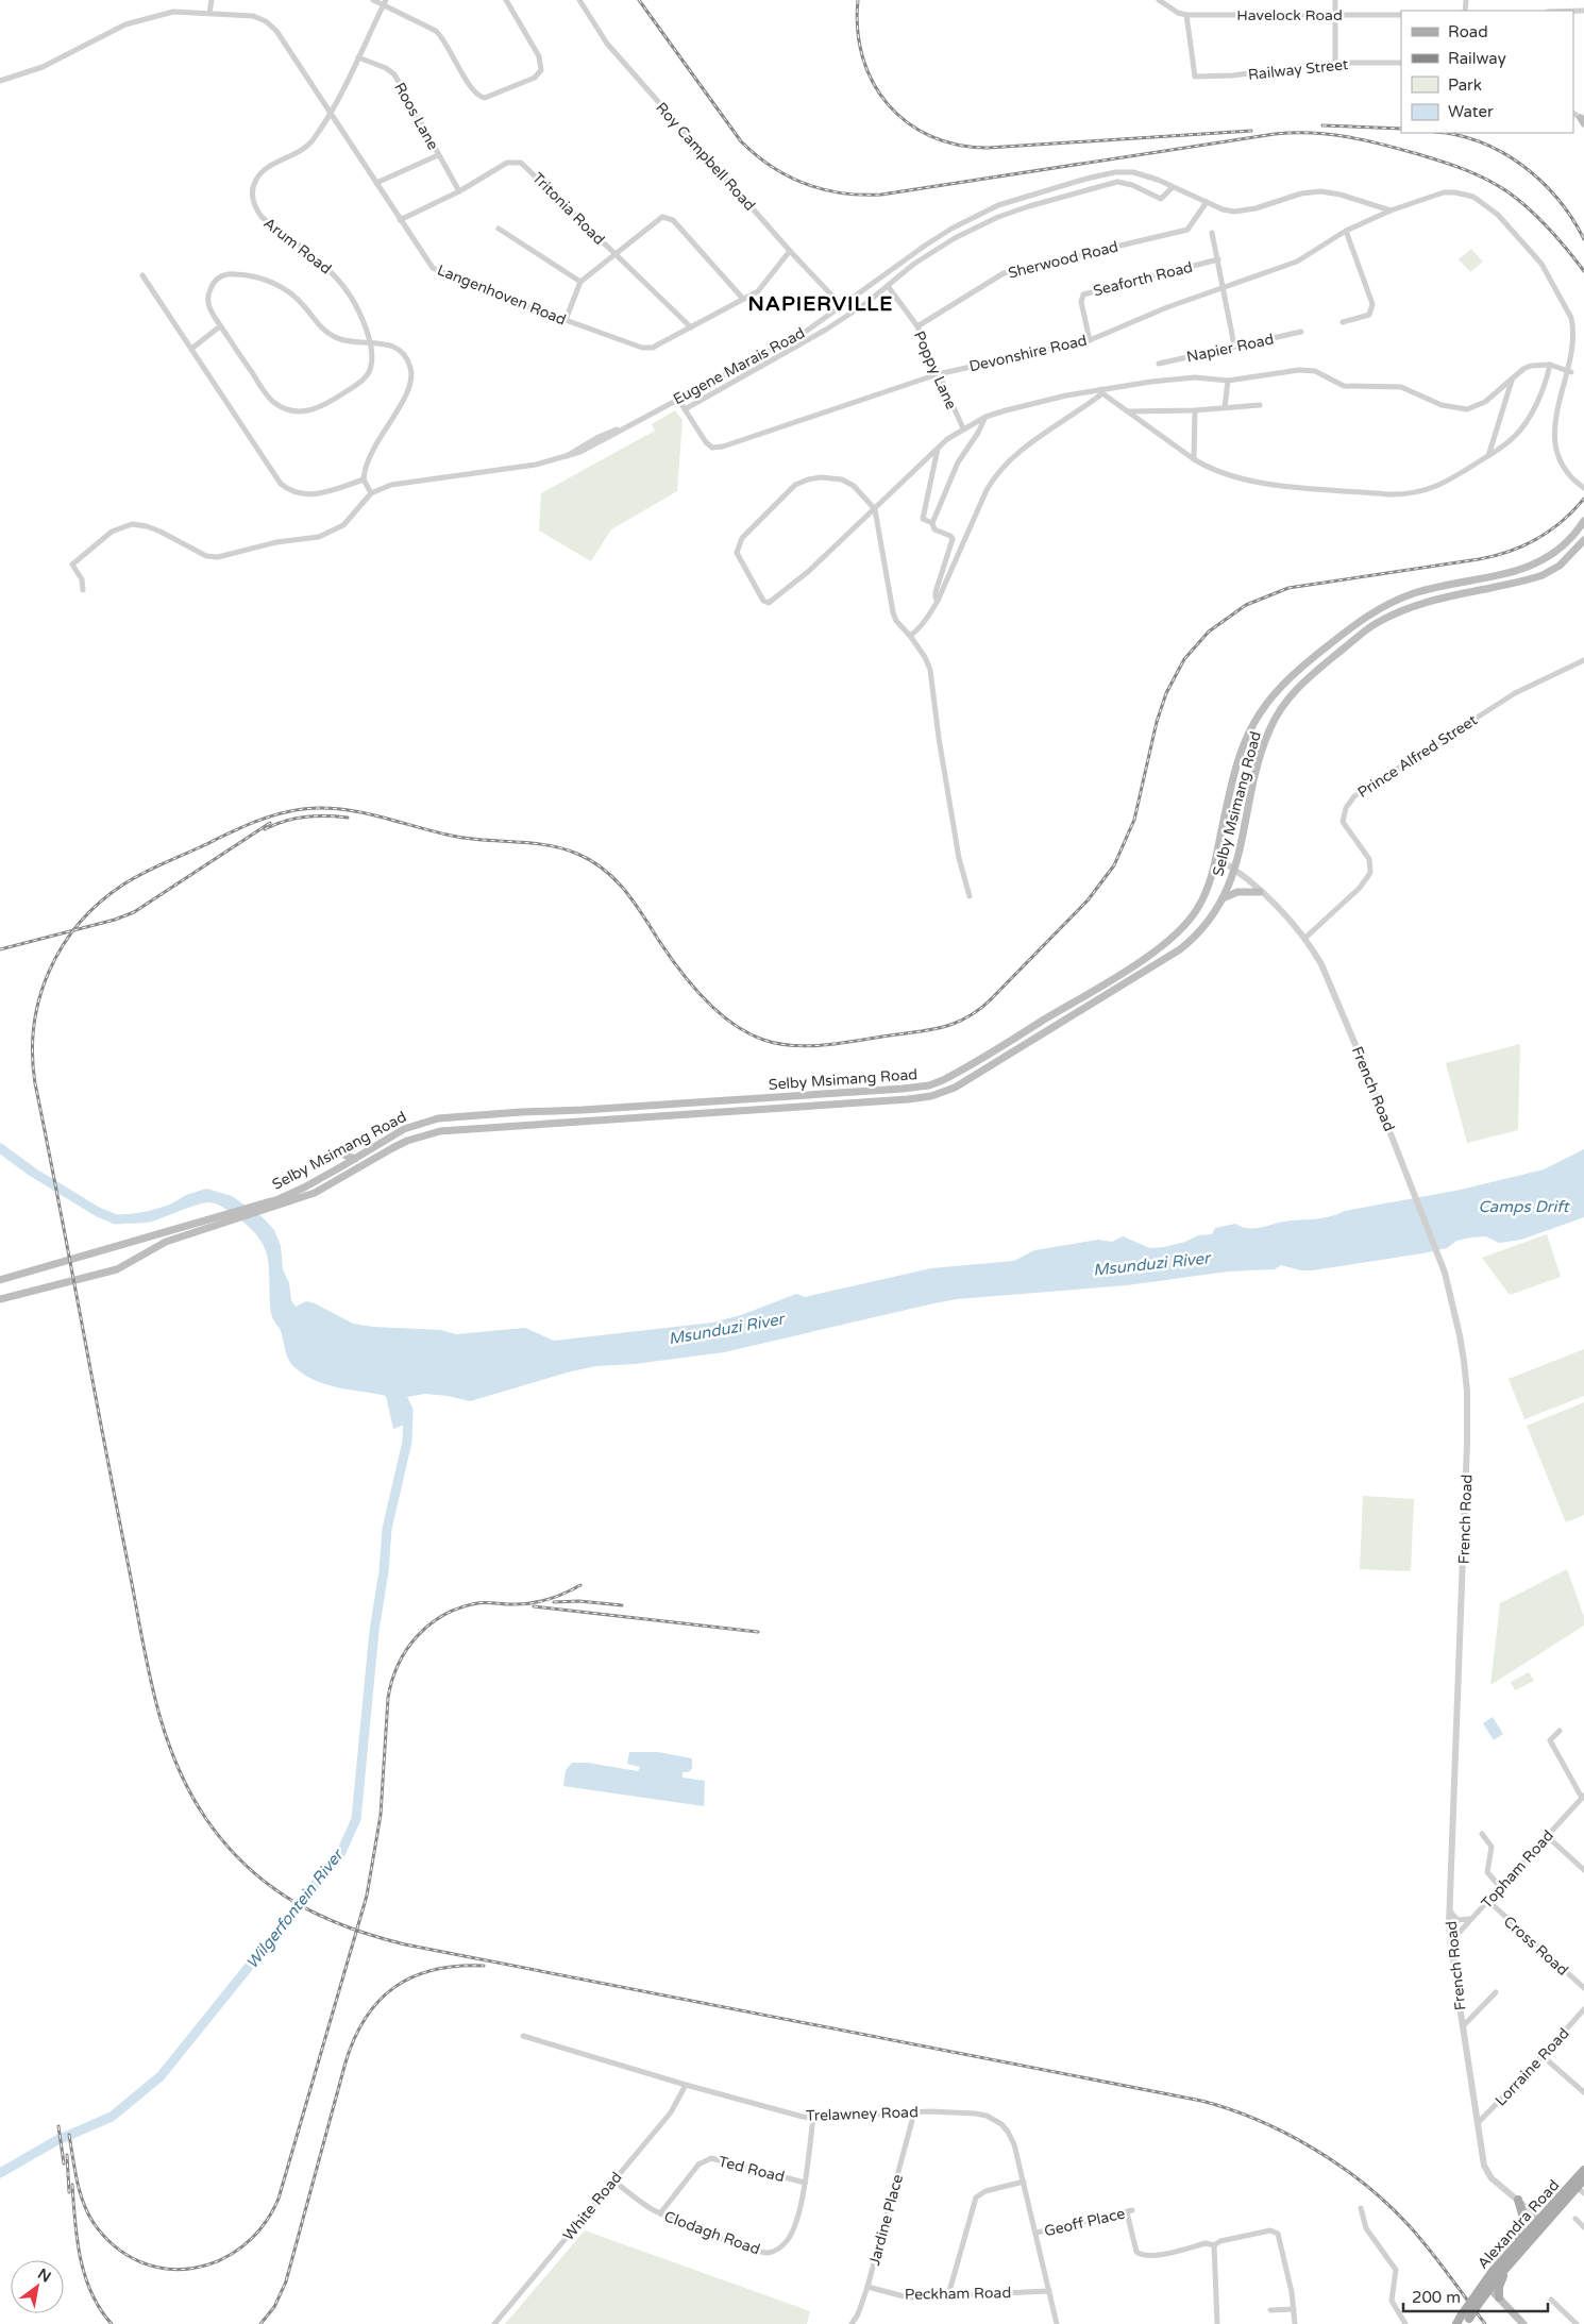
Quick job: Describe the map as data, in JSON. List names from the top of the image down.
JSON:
{
  "streets": {
    "main road": ["Selby Msimang Road", "Alexandra Road"],
    "street": [
      "Havelock Road",
      "Railway Street",
      "Roos Lane",
      "Roy Campbell Road",
      "Tritonia Road",
      "Arum Road",
      "Sherwood Road",
      "Seaforth Road",
      "Langenhoven Road",
      "Napier Road",
      "Devonshire Road",
      "Eugene Marais Road",
      "Poppy Lane",
      "Prince Alfred Street",
      "French Road",
      "Topham Road",
      "Cross Road",
      "Lorraine Road",
      "Trelawney Road",
      "Ted Road",
      "White Road",
      "Jardine Place",
      "Geoff Place",
      "Clodagh Road",
      "Peckham Road"
    ]
  },
  "crossings": [
    ["Havelock Road", "Railway Street"],
    ["Roos Lane", "Tritonia Road"],
    ["Roos Lane", "Arum Road"],
    ["Roy Campbell Road", "Langenhoven Road"],
    ["Roy Campbell Road", "Eugene Marais Road"],
    ["Tritonia Road", "Langenhoven Road"],
    ["Arum Road", "Langenhoven Road"],
    ["Sherwood Road", "Eugene Marais Road"],
    ["Sherwood Road", "Poppy Lane"],
    ["Seaforth Road", "Devonshire Road"],
    ["Devonshire Road", "Eugene Marais Road"],
    ["Devonshire Road", "Poppy Lane"],
    ["Eugene Marais Road", "Poppy Lane"],
    ["Prince Alfred Street", "French Road"],
    ["Selby Msimang Road", "French Road"],
    ["French Road", "Topham Road"],
    ["French Road", "Lorraine Road"],
    ["French Road", "Alexandra Road"],
    ["Topham Road", "Cross Road"],
    ["Trelawney Road", "White Road"],
    ["Trelawney Road", "Jardine Place"],
    ["Trelawney Road", "Geoff Place"],
    ["Trelawney Road", "Clodagh Road"],
    ["Trelawney Road", "Peckham Road"],
    ["Ted Road", "Clodagh Road"],
    ["White Road", "Clodagh Road"],
    ["Jardine Place", "Peckham Road"]
  ],
  "districts": ["NAPIERVILLE"],
  "water": ["Camps Drift", "Msunduzi River", "Wilgerfontein River"],
  "legend": [
    "Road",
    "Railway",
    "Park",
    "Water"
  ],
  "scale_bar": "200 m",
  "north": "top right"
}
